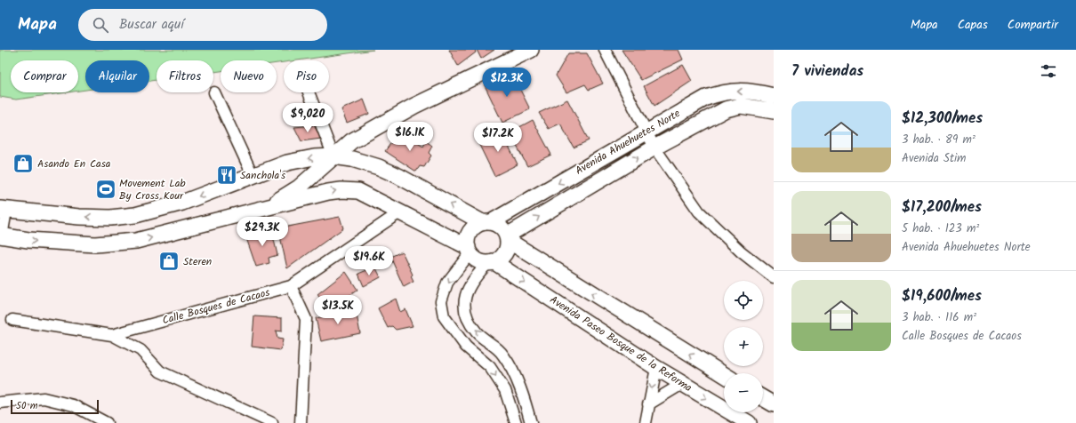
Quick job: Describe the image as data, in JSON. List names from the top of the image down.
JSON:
{
  "streets": {
    "main road": ["Avenida Ahuehuetes Norte", "Avenida Paseo Bosque de la Reforma"],
    "street": ["Calle Bosques de Cacaos"]
  },
  "crossings": [
    ["Avenida Ahuehuetes Norte", "Avenida Paseo Bosque de la Reforma"]
  ],
  "places": {
    "shop": ["Asando En Casa", "Steren"],
    "restaurant": ["Sanchola's"],
    "sports": ["Movement Lab By Cross Kour"]
  },
  "scale_bar": "50 m",
  "page": {
    "header": "Mapa",
    "search": "Buscar aquí",
    "nav": ["Mapa", "Capas", "Compartir"],
    "heading": "7 viviendas",
    "chip": [
      "Comprar",
      "Alquilar",
      "Filtros",
      "Nuevo",
      "Piso"
    ],
    "price": [
      "$12.3K",
      "$9,020",
      "$16.1K",
      "$17.2K",
      "$29.3K",
      "$19.6K",
      "$13.5K"
    ],
    "list": [
      {
        "name": "$12,300/mes",
        "note": "3 hab. · 89 m² · Avenida Stim"
      },
      {
        "name": "$17,200/mes",
        "note": "5 hab. · 123 m² · Avenida Ahuehuetes Norte"
      },
      {
        "name": "$19,600/mes",
        "note": "3 hab. · 116 m² · Calle Bosques de Cacaos"
      }
    ],
    "map_buttons": ["+", "−"],
    "scale": "50 m"
  }
}
